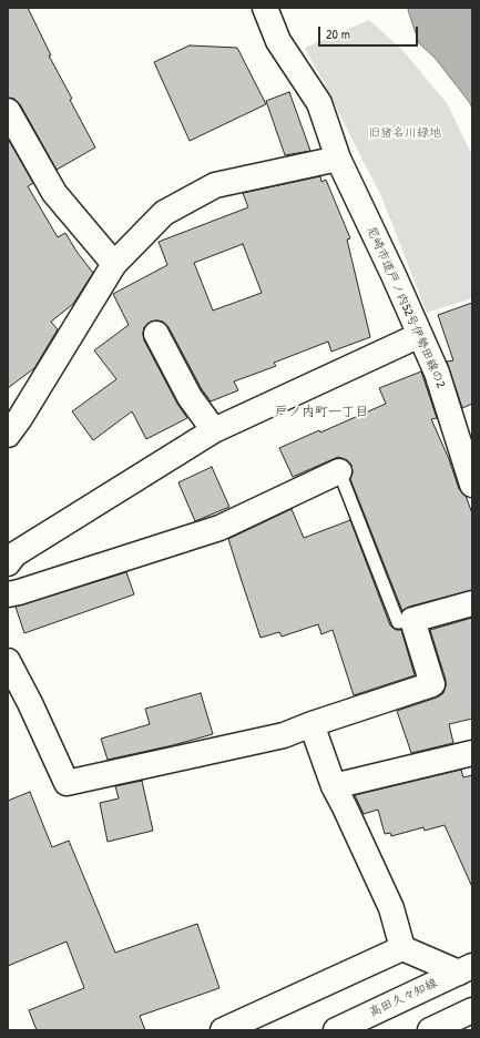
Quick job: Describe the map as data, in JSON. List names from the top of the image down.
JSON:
{
  "streets": {
    "street": ["尼崎市道戸ノ内52号伊勢田線の2", "高田久々知線"]
  },
  "districts": ["戸ノ内町一丁目"],
  "parks": ["旧猪名川緑地"],
  "scale_bar": "20 m"
}
